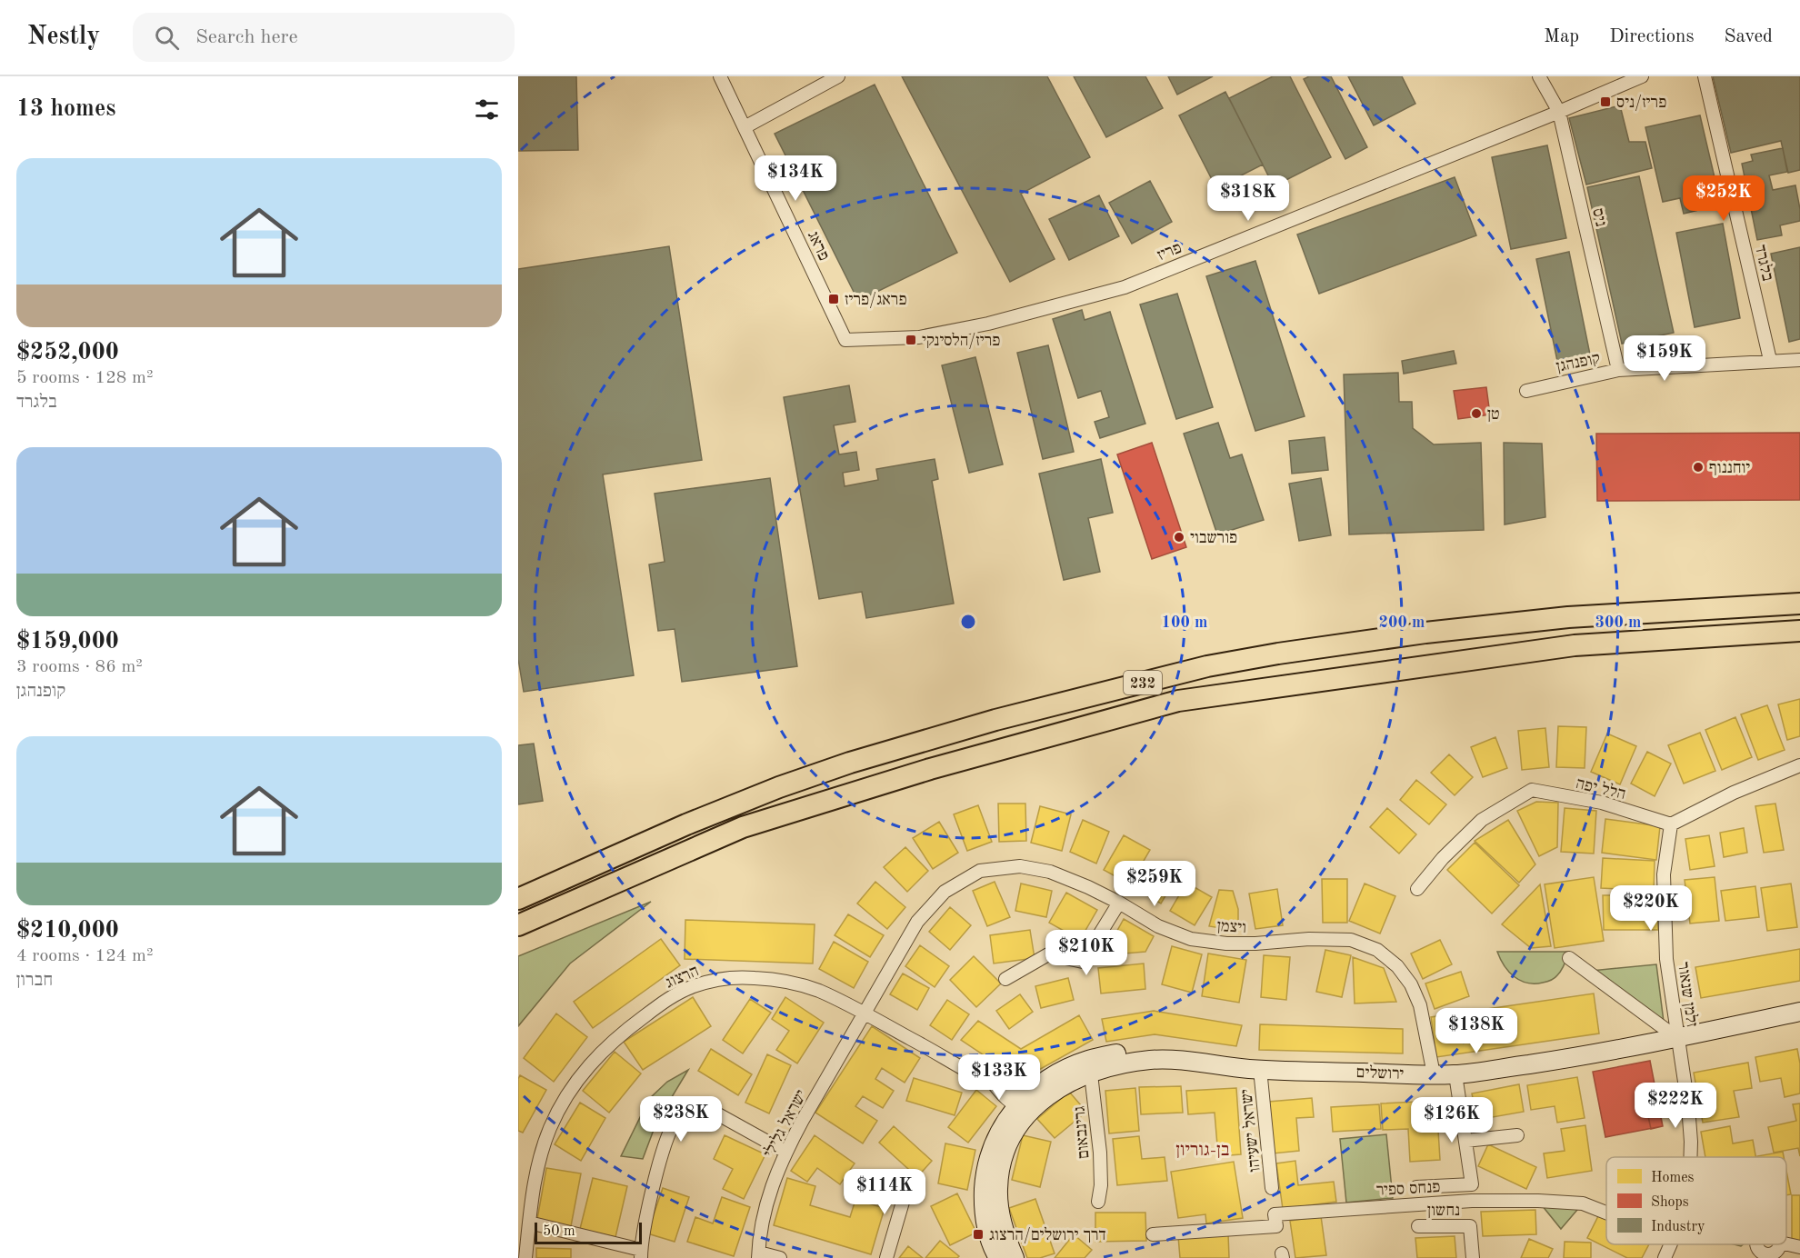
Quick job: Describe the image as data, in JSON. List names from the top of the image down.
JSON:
{
  "streets": {
    "main road": ["232"],
    "street": [
      "ניס",
      "פראג",
      "פריז",
      "בלגרד",
      "קופנהגן",
      "הלל יפה",
      "ויצמן",
      "הרצוג",
      "זלמן שנאור",
      "ירושלים",
      "ישראל גלילי",
      "ישראל ישעיהו",
      "גרינבאום",
      "פנחס ספיר",
      "נחשון"
    ]
  },
  "crossings": [
    ["ניס", "פריז"],
    ["ניס", "קופנהגן"],
    ["פראג", "פריז"],
    ["בלגרד", "קופנהגן"],
    ["הלל יפה", "זלמן שנאור"],
    ["ויצמן", "הרצוג"],
    ["ויצמן", "ירושלים"],
    ["ויצמן", "ישראל גלילי"],
    ["הרצוג", "ירושלים"],
    ["הרצוג", "ישראל גלילי"],
    ["זלמן שנאור", "ירושלים"],
    ["ירושלים", "ישראל ישעיהו"],
    ["ירושלים", "גרינבאום"]
  ],
  "districts": ["בן-גוריון"],
  "places": {
    "transit": [
      "פריז/ניס",
      "פראג/פריז",
      "פריז/הלסינקי",
      "דרך ירושלים/הרצוג"
    ],
    "other": ["טן", "יוחננוף", "פורשבוי"]
  },
  "legend": ["Homes", "Shops", "Industry"],
  "scale_bar": "50 m",
  "page": {
    "header": "Nestly",
    "search": "Search here",
    "nav": ["Map", "Directions", "Saved"],
    "heading": "13 homes",
    "list": [
      {
        "name": "$252,000",
        "note": "5 rooms · 128 m² · בלגרד"
      },
      {
        "name": "$159,000",
        "note": "3 rooms · 86 m² · קופנהגן"
      },
      {
        "name": "$210,000",
        "note": "4 rooms · 124 m² · חברון"
      }
    ],
    "price": [
      "$134K",
      "$318K",
      "$252K",
      "$159K",
      "$259K",
      "$220K",
      "$210K",
      "$138K",
      "$133K",
      "$222K",
      "$238K",
      "$126K",
      "$114K"
    ],
    "scale": "50 m"
  },
  "rings": ["100 m", "200 m", "300 m"]
}
